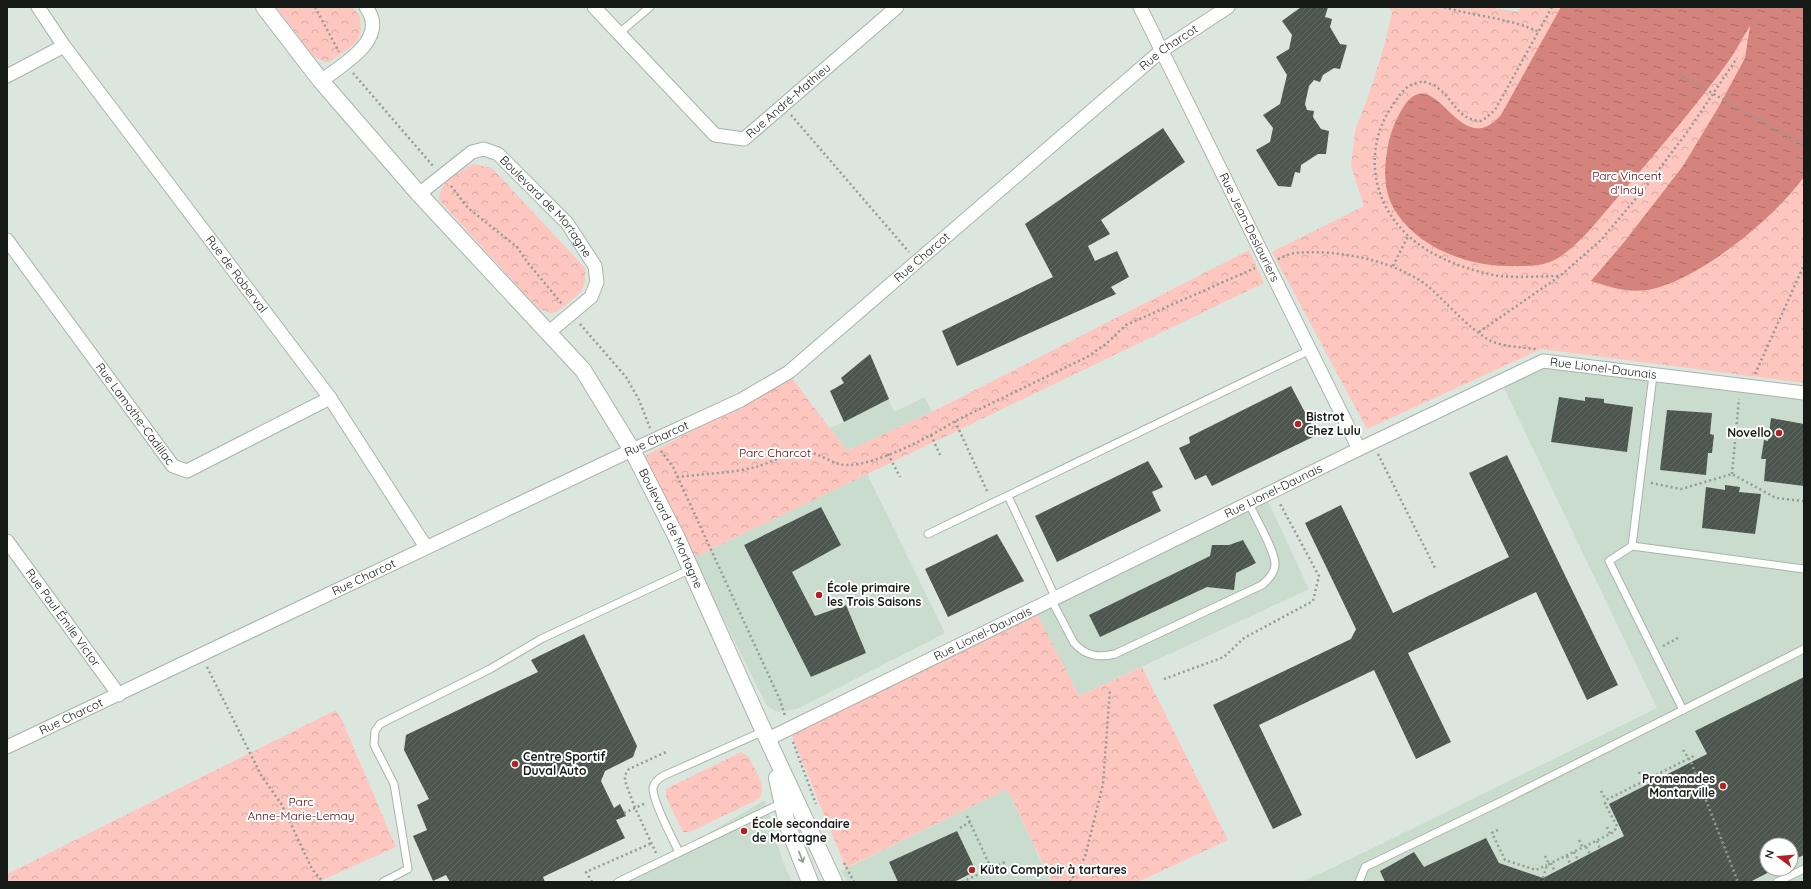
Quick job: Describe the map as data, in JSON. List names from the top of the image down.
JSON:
{
  "streets": {
    "street": [
      "Rue Charcot",
      "Rue André-Mathieu",
      "Boulevard de Mortagne",
      "Rue Jean-Deslauriers",
      "Rue de Roberval",
      "Rue Lionel-Daunais",
      "Rue Lamothe-Cadillac",
      "Rue Paul Émile Victor"
    ]
  },
  "crossings": [
    ["Rue Charcot", "Boulevard de Mortagne"],
    ["Rue Charcot", "Rue Jean-Deslauriers"],
    ["Rue Charcot", "Rue de Roberval"],
    ["Rue Charcot", "Rue Paul Émile Victor"],
    ["Boulevard de Mortagne", "Rue Lionel-Daunais"],
    ["Rue Jean-Deslauriers", "Rue Lionel-Daunais"],
    ["Rue de Roberval", "Rue Lamothe-Cadillac"]
  ],
  "parks": ["Parc Vincent d'Indy", "Parc Charcot", "Parc Anne-Marie-Lemay"],
  "places": [
    "Bistrot Chez Lulu",
    "Novello",
    "École primaire les Trois Saisons",
    "Centre Sportif Duval Auto",
    "Promenades Montarville",
    "École secondaire de Mortagne",
    "Küto Comptoir à tartares"
  ],
  "north": "left"
}
